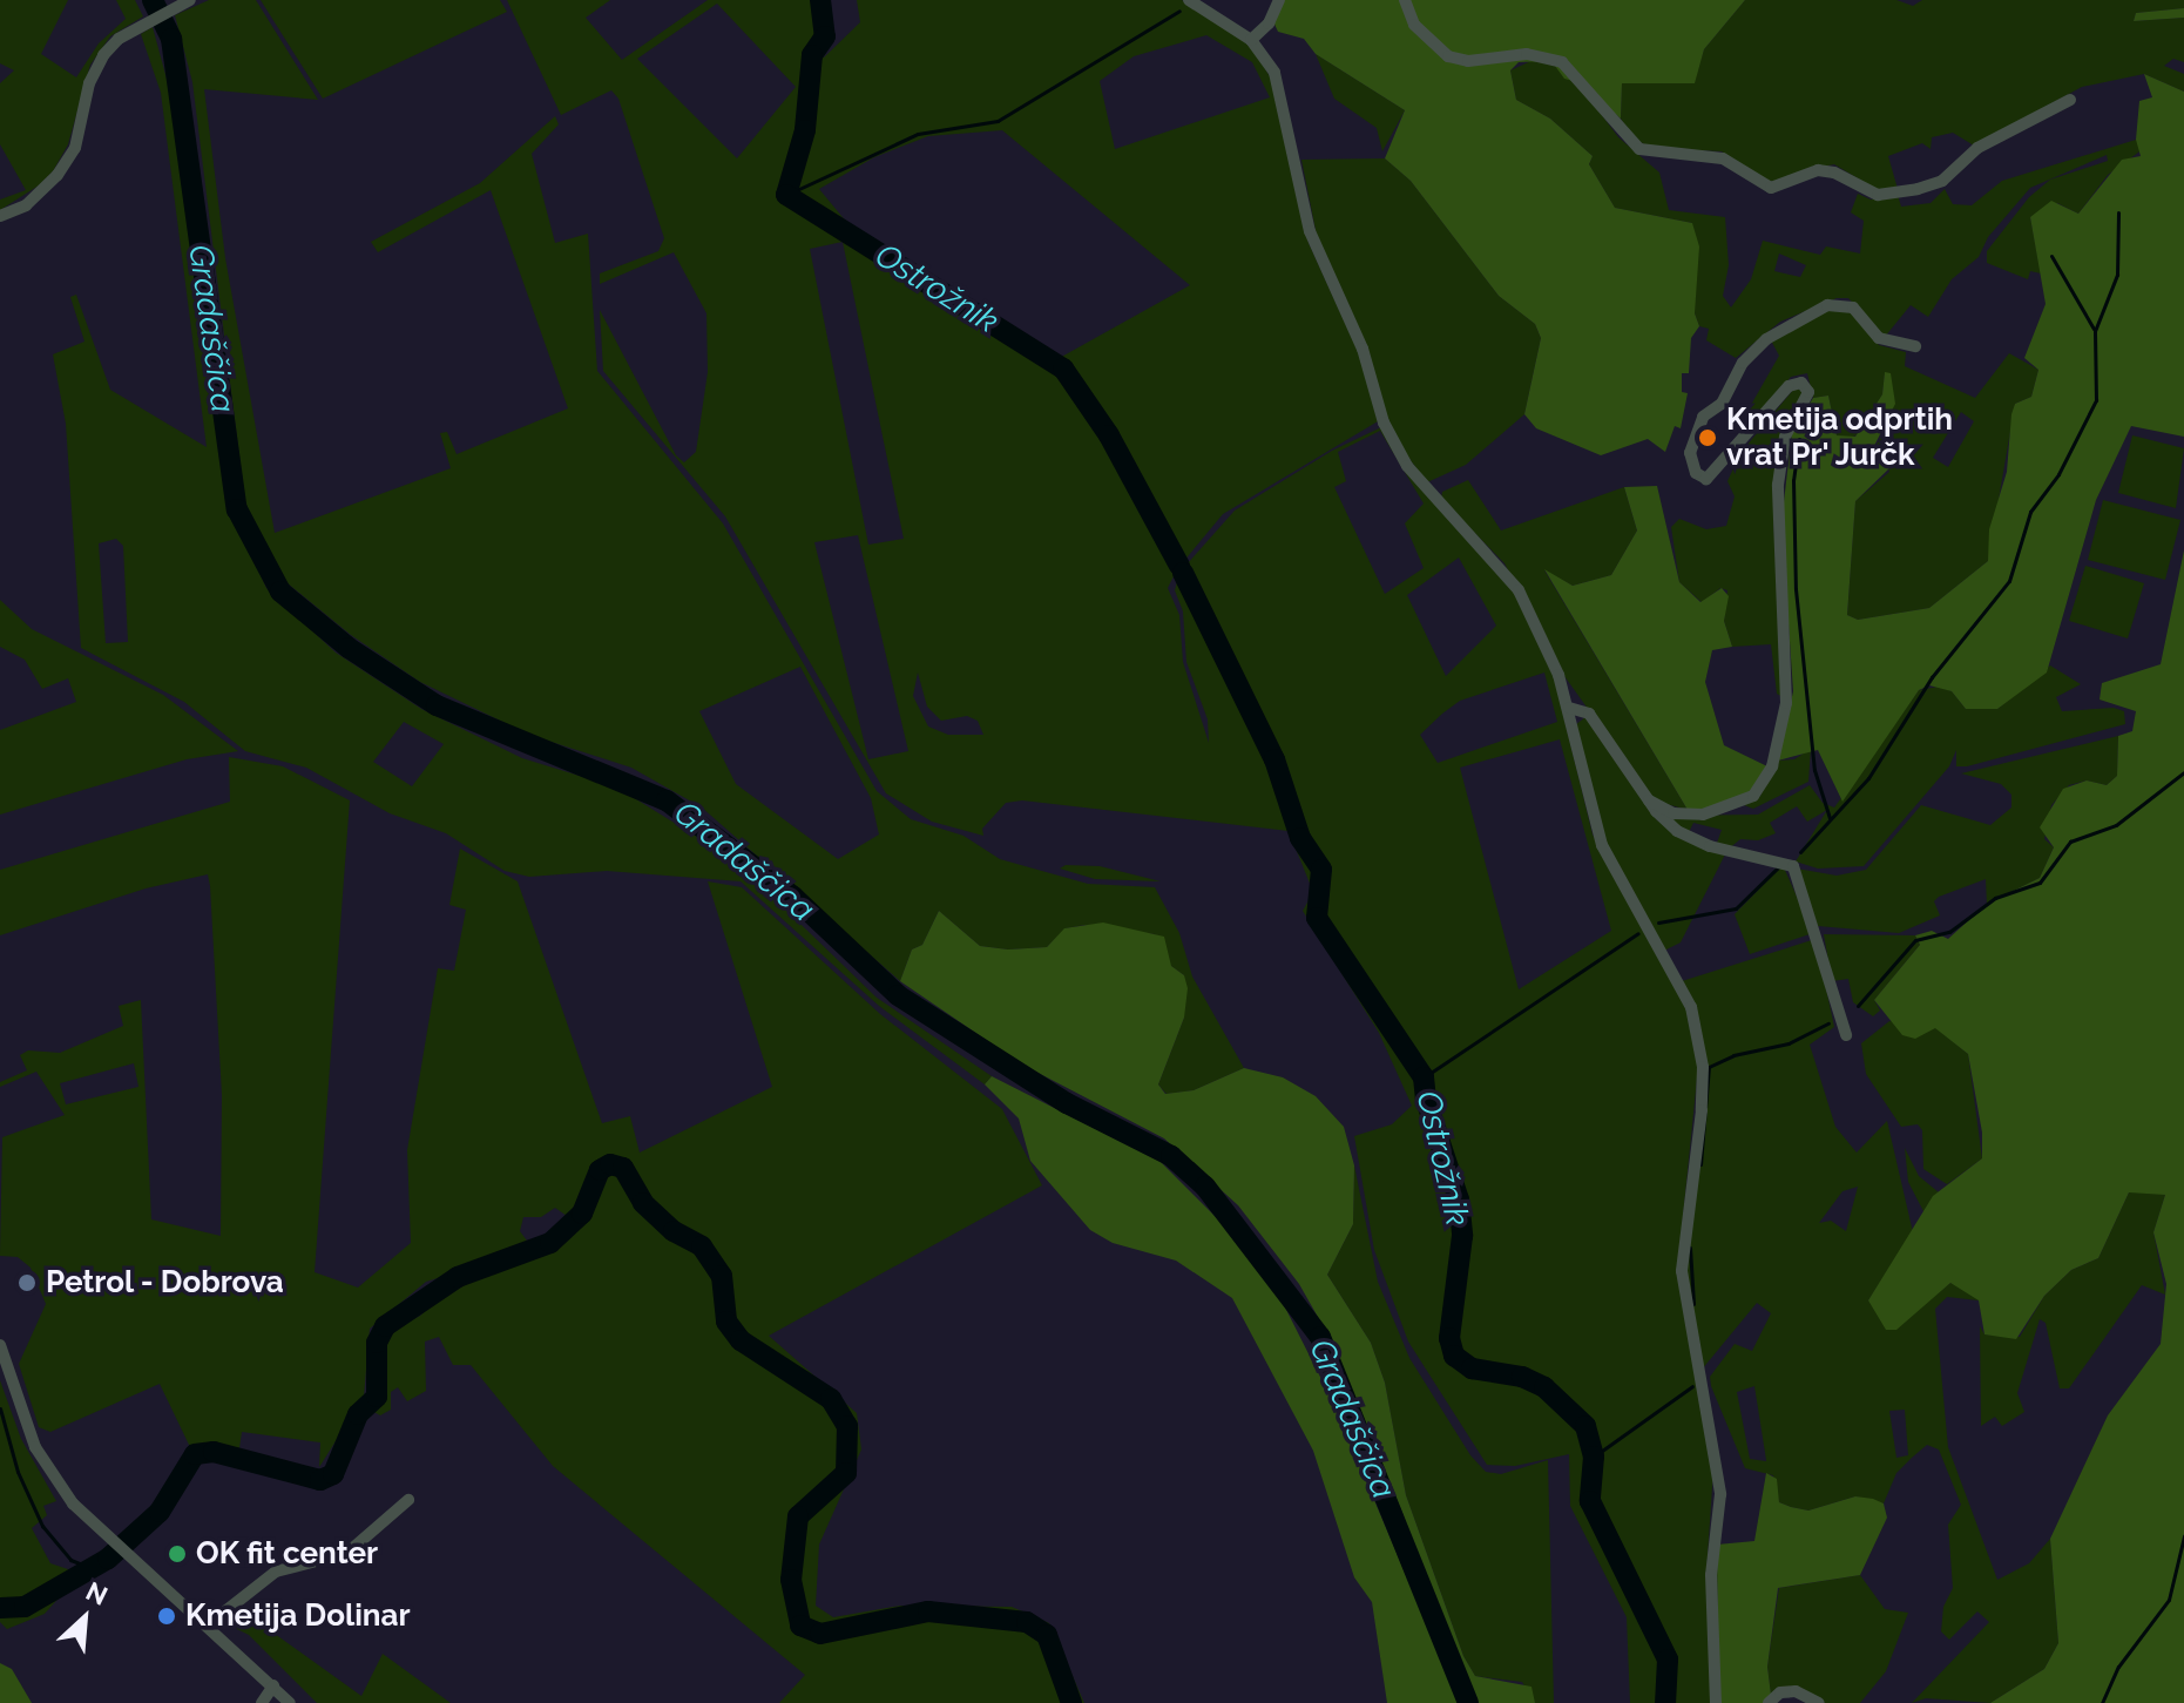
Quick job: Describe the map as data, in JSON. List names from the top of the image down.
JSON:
{
  "water": ["Ostrožnik", "Gradaščica"],
  "places": [
    "Kmetija odprtih vrat Pr' Jurčk",
    "Petrol - Dobrova",
    "OK fit center",
    "Kmetija Dolinar"
  ],
  "north": "top right"
}
